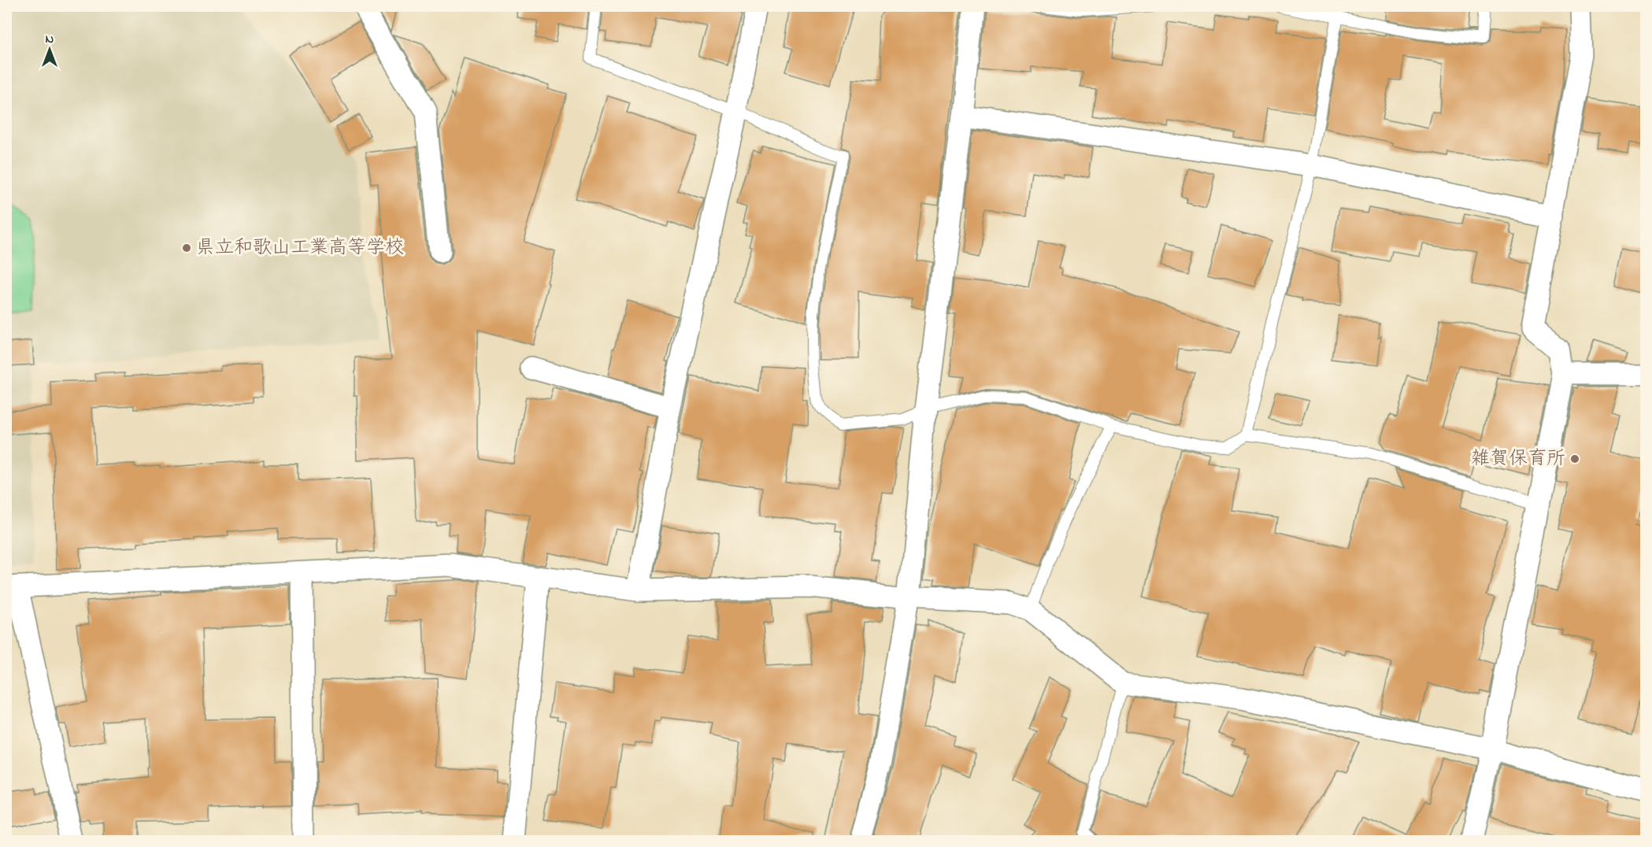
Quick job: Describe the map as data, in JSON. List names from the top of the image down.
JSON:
{
  "places": ["県立和歌山工業高等学校", "雑賀保育所"],
  "north": "top"
}
